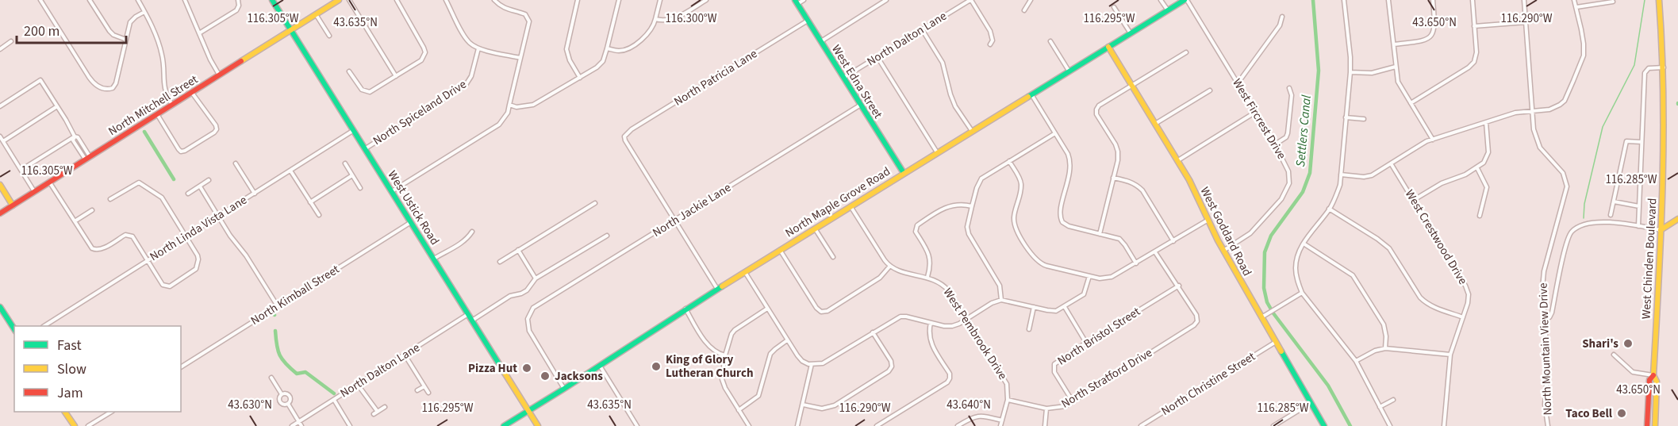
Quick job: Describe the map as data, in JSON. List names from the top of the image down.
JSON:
{
  "streets": {
    "main road": [
      "West Edna Street",
      "North Mitchell Street",
      "North Maple Grove Road",
      "West Ustick Road",
      "West Goddard Road",
      "West Chinden Boulevard"
    ],
    "street": [
      "North Dalton Lane",
      "North Patricia Lane",
      "North Spiceland Drive",
      "West Fircrest Drive",
      "North Jackie Lane",
      "North Linda Vista Lane",
      "West Crestwood Drive",
      "North Kimball Street",
      "West Pembrook Drive",
      "North Bristol Street",
      "North Mountain View Drive",
      "North Stratford Drive",
      "North Christine Street"
    ]
  },
  "crossings": [
    ["North Dalton Lane", "West Edna Street"],
    ["North Dalton Lane", "West Ustick Road"],
    ["North Patricia Lane", "West Edna Street"],
    ["North Patricia Lane", "North Jackie Lane"],
    ["West Edna Street", "North Maple Grove Road"],
    ["West Edna Street", "North Jackie Lane"],
    ["North Mitchell Street", "West Ustick Road"],
    ["North Spiceland Drive", "West Ustick Road"],
    ["West Fircrest Drive", "North Maple Grove Road"],
    ["West Fircrest Drive", "West Goddard Road"],
    ["North Maple Grove Road", "West Ustick Road"],
    ["North Maple Grove Road", "North Jackie Lane"],
    ["North Maple Grove Road", "West Goddard Road"],
    ["West Ustick Road", "North Linda Vista Lane"],
    ["West Ustick Road", "North Kimball Street"],
    ["West Goddard Road", "North Christine Street"],
    ["West Pembrook Drive", "North Stratford Drive"],
    ["North Bristol Street", "North Stratford Drive"]
  ],
  "water": ["Settlers Canal"],
  "places": [
    "Shari's",
    "King of Glory Lutheran Church",
    "Pizza Hut",
    "Jacksons",
    "Taco Bell"
  ],
  "legend": ["Fast", "Slow", "Jam"],
  "scale_bar": "200 m",
  "coordinates": [
    "116.305°W",
    "116.290°W",
    "116.300°W",
    "116.295°W",
    "43.635°N",
    "43.650°N",
    "116.285°W",
    "43.630°N",
    "43.640°N"
  ]
}
